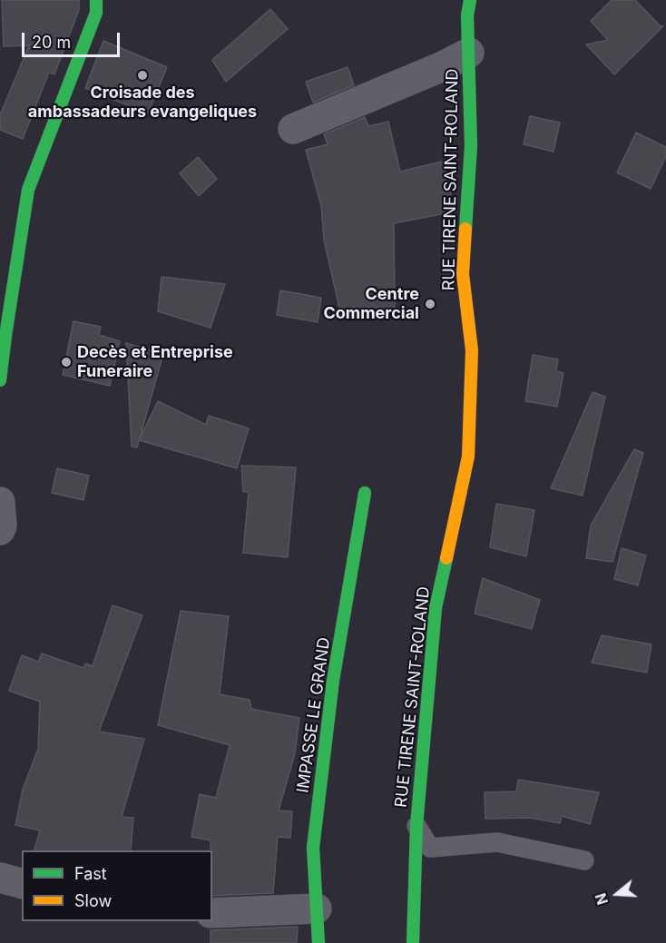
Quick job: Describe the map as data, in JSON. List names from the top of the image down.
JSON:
{
  "streets": {
    "street": ["RUE TIRENE SAINT-ROLAND", "IMPASSE LE GRAND"]
  },
  "places": ["Croisade des ambassadeurs evangeliques", "Centre Commercial", "Decès et Entreprise Funeraire"],
  "legend": ["Fast", "Slow"],
  "scale_bar": "20 m",
  "north": "left"
}
